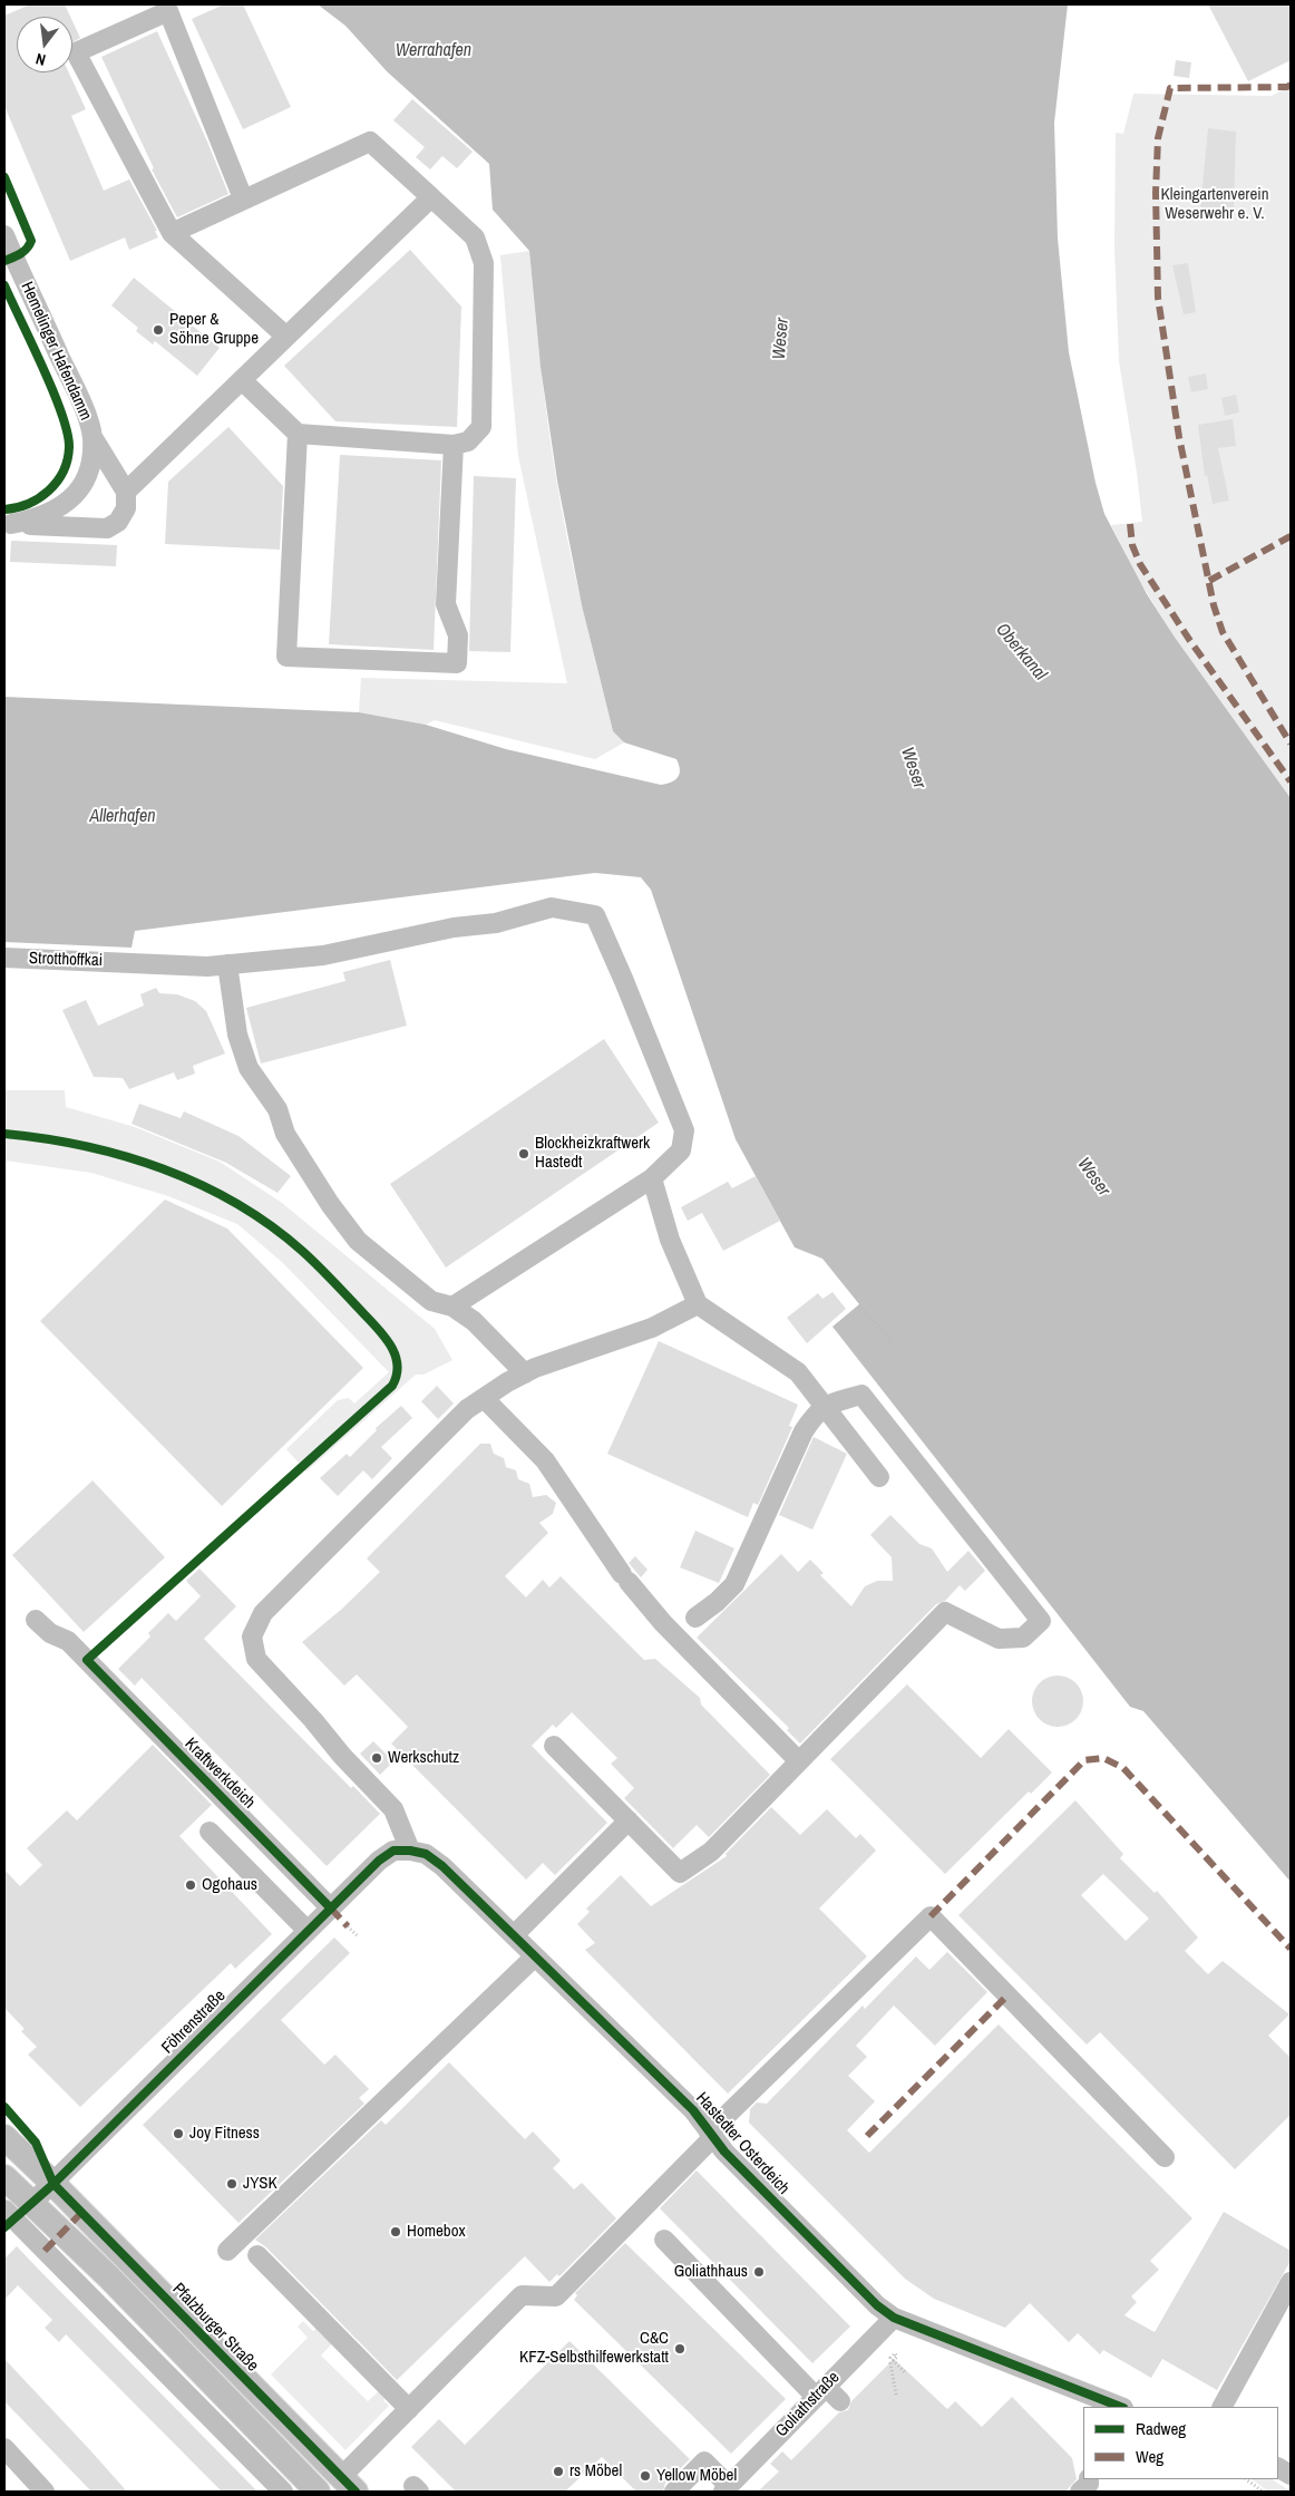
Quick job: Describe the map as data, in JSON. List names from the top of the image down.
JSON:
{
  "streets": {
    "main road": ["Pfalzburger Straße"],
    "street": [
      "Hemelinger Hafendamm",
      "Strotthoffkai",
      "Kraftwerkdeich",
      "Föhrenstraße",
      "Hastedter Osterdeich",
      "Goliathstraße"
    ]
  },
  "crossings": [
    ["Kraftwerkdeich", "Föhrenstraße"],
    ["Föhrenstraße", "Hastedter Osterdeich"],
    ["Föhrenstraße", "Pfalzburger Straße"],
    ["Hastedter Osterdeich", "Goliathstraße"]
  ],
  "water": [
    "Werrahafen",
    "Weser",
    "Oberkanal",
    "Allerhafen"
  ],
  "parks": ["Kleingartenverein Weserwehr e. V."],
  "places": [
    "Peper & Söhne Gruppe",
    "Blockheizkraftwerk Hastedt",
    "Werkschutz",
    "Ogohaus",
    "Joy Fitness",
    "JYSK",
    "Homebox",
    "Goliathhaus",
    "C&C KFZ-Selbsthilfewerkstatt",
    "rs Möbel",
    "Yellow Möbel"
  ],
  "legend": ["Radweg", "Weg"],
  "north": "bottom"
}
